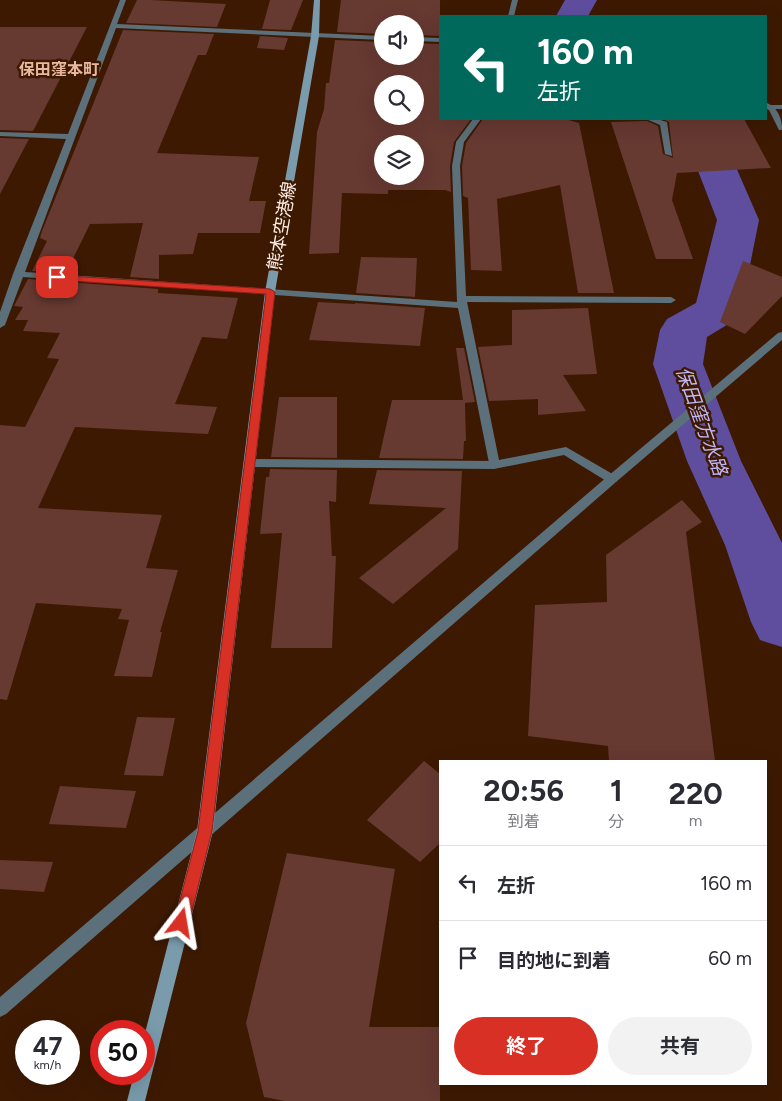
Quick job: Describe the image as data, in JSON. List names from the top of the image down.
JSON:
{
  "streets": {
    "main road": ["熊本空港線"]
  },
  "districts": ["保田窪本町"],
  "water": ["保田窪方水路"],
  "page": {
    "turn": ["160 m", "左折"],
    "eta": [
      "20:56",
      "到着",
      "1",
      "分",
      "220",
      "m"
    ],
    "list": [
      {
        "name": "左折",
        "value": "160 m"
      },
      {
        "name": "目的地に到着",
        "value": "60 m"
      }
    ],
    "buttons": ["終了", "共有"],
    "speed": "47 km/h",
    "limit": "50"
  }
}
